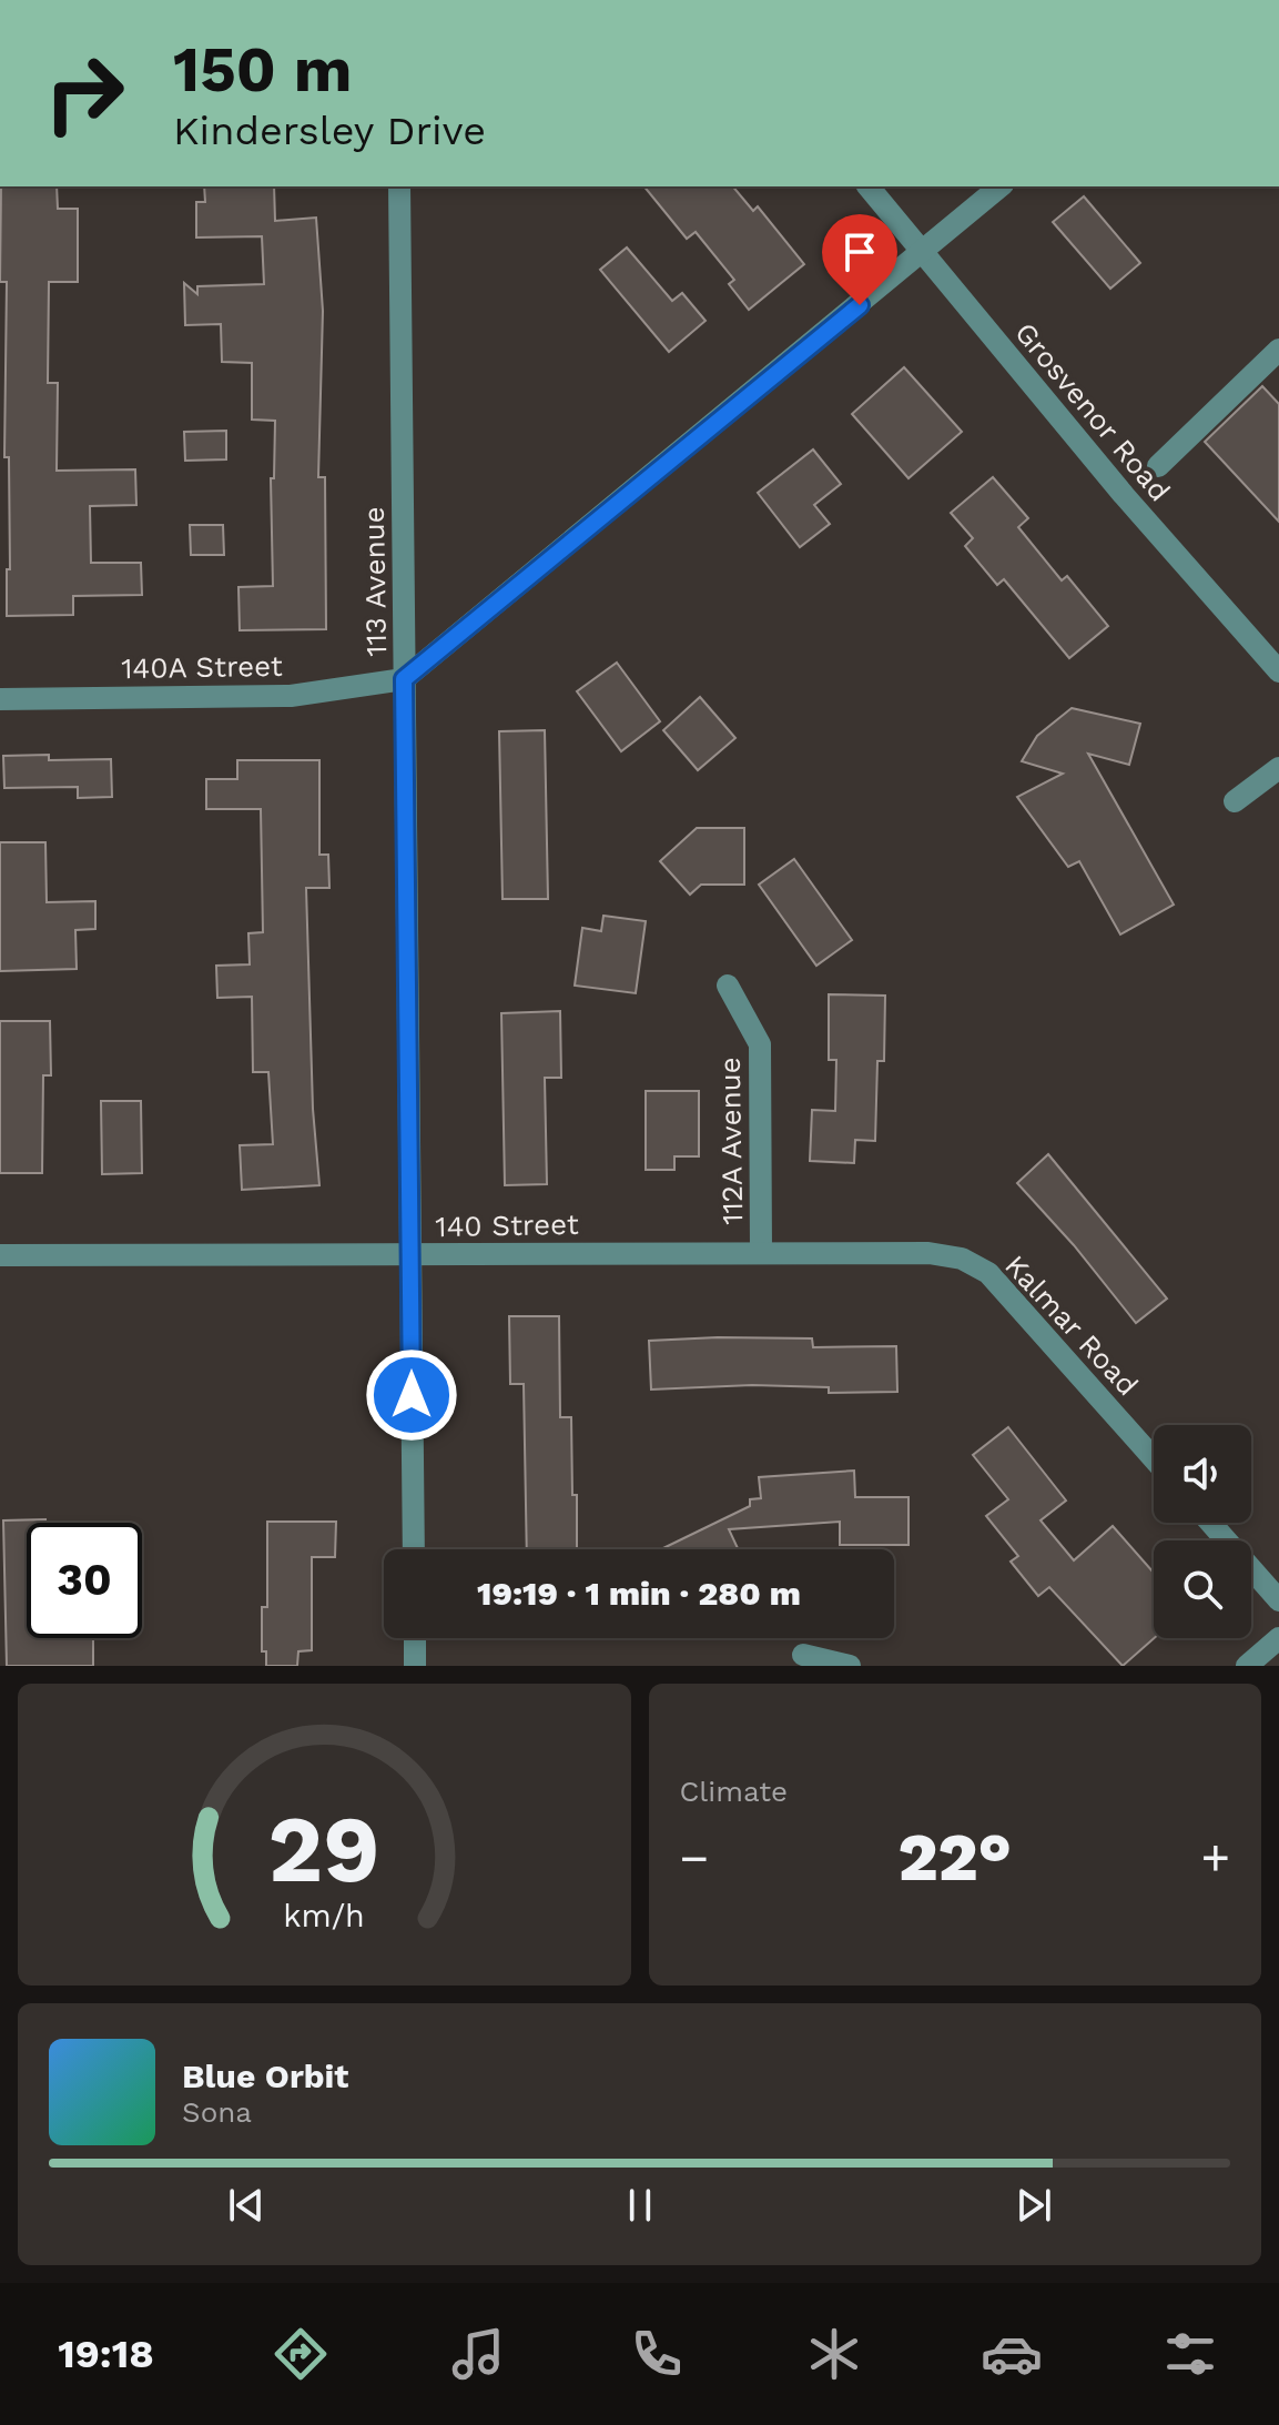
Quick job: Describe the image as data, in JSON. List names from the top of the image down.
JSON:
{
  "streets": {
    "street": [
      "Grosvenor Road",
      "113 Avenue",
      "140A Street",
      "112A Avenue",
      "140 Street",
      "Kalmar Road"
    ]
  },
  "crossings": [
    ["113 Avenue", "140A Street"],
    ["113 Avenue", "140 Street"],
    ["112A Avenue", "140 Street"],
    ["140 Street", "Kalmar Road"]
  ],
  "page": {
    "turn": ["150 m", "Kindersley Drive"],
    "limit": "30",
    "trip": "19:19 · 1 min · 280 m",
    "tile": "Climate",
    "heat": ["−", "22°", "+"],
    "song": ["Blue Orbit", "Sona"],
    "tabs": "19:18",
    "gauge": ["29", "km/h"]
  }
}
